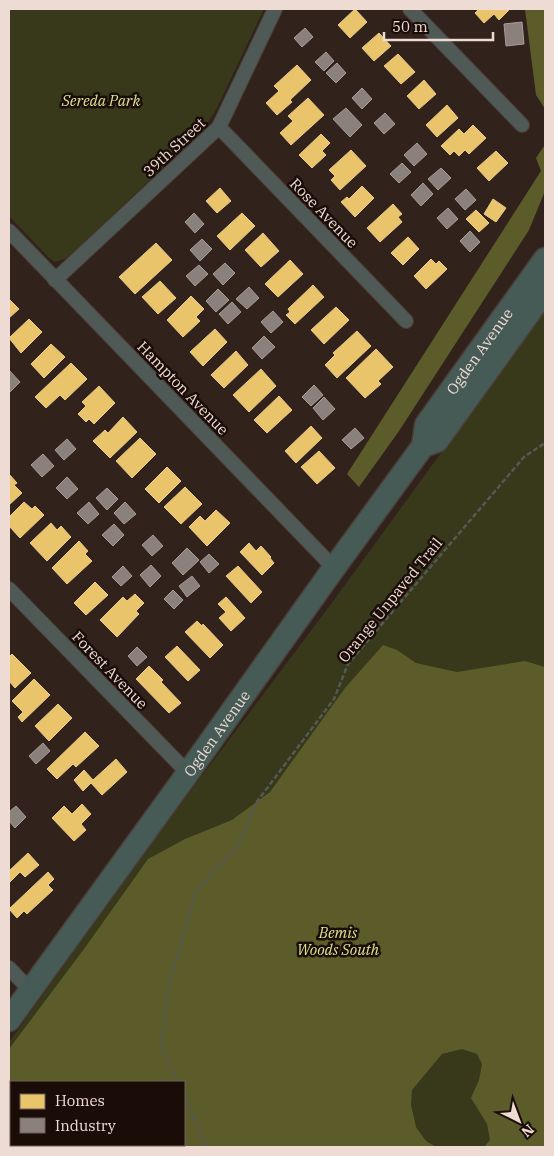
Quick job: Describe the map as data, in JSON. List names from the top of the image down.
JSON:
{
  "streets": {
    "main road": ["Ogden Avenue"],
    "street": [
      "39th Street",
      "Rose Avenue",
      "Hampton Avenue",
      "Forest Avenue"
    ],
    "path": ["Orange Unpaved Trail"]
  },
  "crossings": [
    ["39th Street", "Rose Avenue"],
    ["39th Street", "Hampton Avenue"],
    ["Ogden Avenue", "Hampton Avenue"],
    ["Ogden Avenue", "Forest Avenue"]
  ],
  "parks": ["Sereda Park", "Bemis Woods South"],
  "legend": ["Homes", "Industry"],
  "scale_bar": "50 m",
  "north": "bottom right"
}
